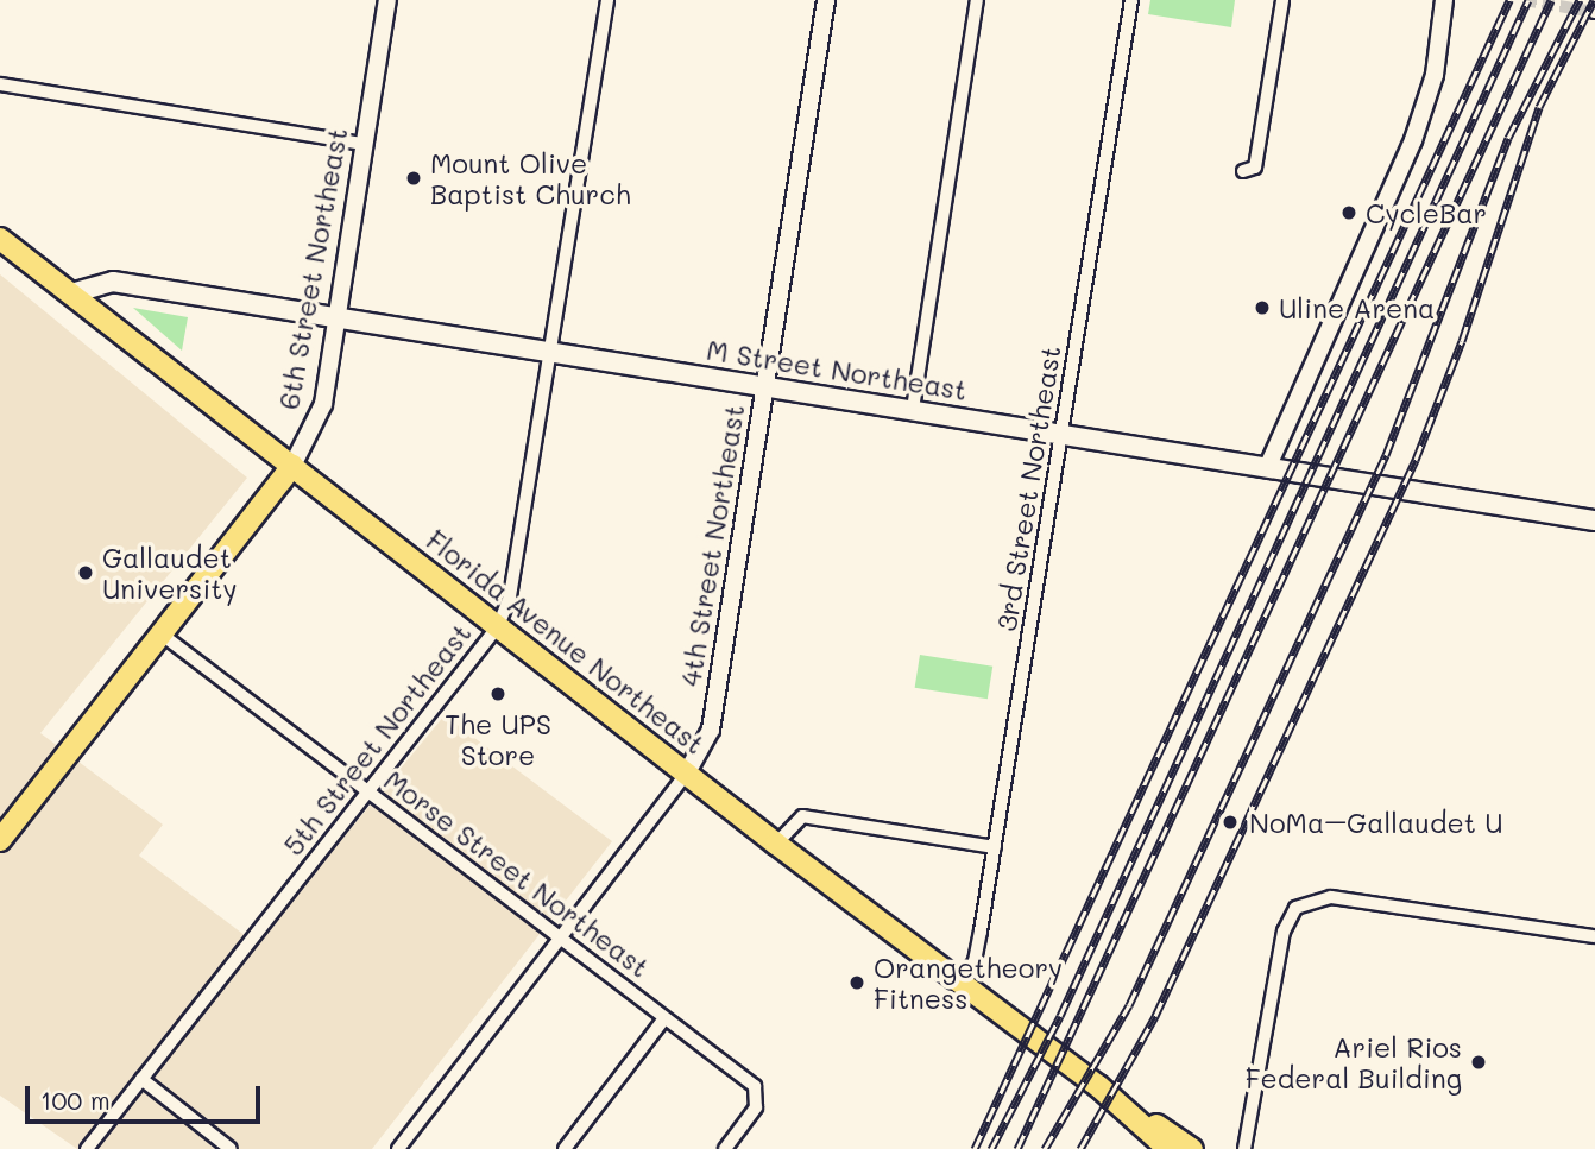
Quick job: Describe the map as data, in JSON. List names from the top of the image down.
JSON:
{
  "streets": {
    "main road": ["6th Street Northeast", "M Street Northeast", "Florida Avenue Northeast"],
    "street": [
      "3rd Street Northeast",
      "4th Street Northeast",
      "5th Street Northeast",
      "Morse Street Northeast"
    ]
  },
  "crossings": [
    ["6th Street Northeast", "M Street Northeast"],
    ["6th Street Northeast", "Florida Avenue Northeast"],
    ["6th Street Northeast", "Morse Street Northeast"],
    ["M Street Northeast", "3rd Street Northeast"],
    ["M Street Northeast", "4th Street Northeast"],
    ["M Street Northeast", "Florida Avenue Northeast"],
    ["M Street Northeast", "5th Street Northeast"],
    ["3rd Street Northeast", "Florida Avenue Northeast"],
    ["4th Street Northeast", "Florida Avenue Northeast"],
    ["4th Street Northeast", "Morse Street Northeast"],
    ["Florida Avenue Northeast", "5th Street Northeast"],
    ["5th Street Northeast", "Morse Street Northeast"]
  ],
  "places": [
    "Mount Olive Baptist Church",
    "CycleBar",
    "Uline Arena",
    "Gallaudet University",
    "The UPS Store",
    "NoMa–Gallaudet U",
    "Orangetheory Fitness",
    "Ariel Rios Federal Building"
  ],
  "scale_bar": "100 m"
}
